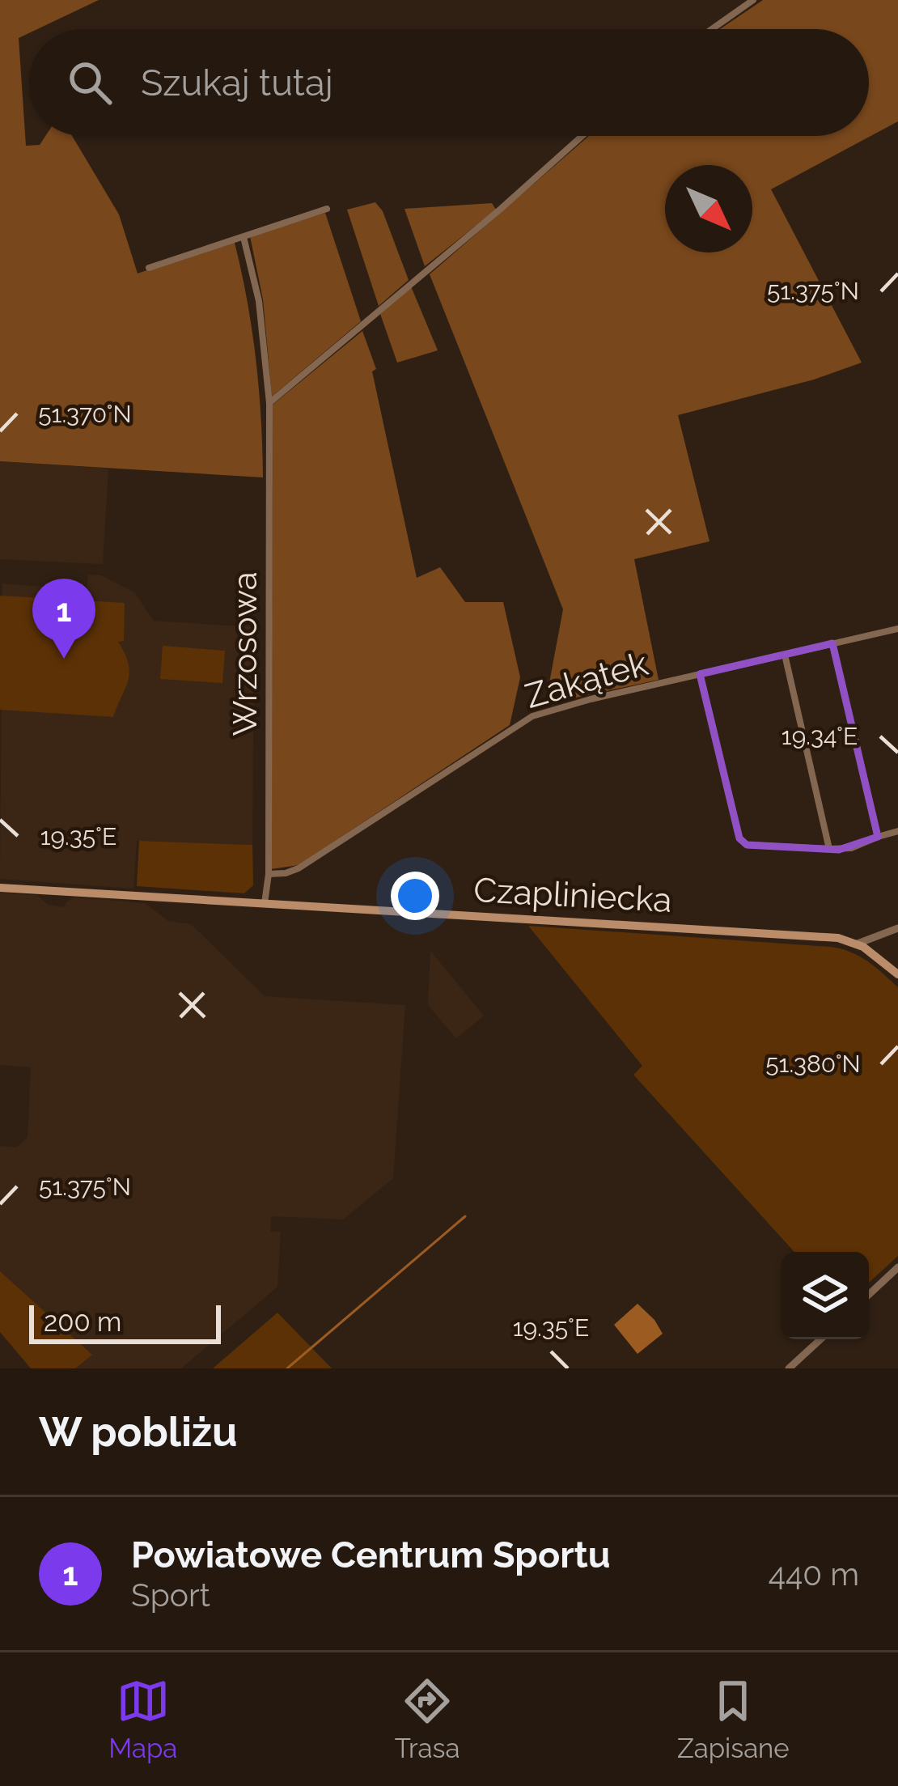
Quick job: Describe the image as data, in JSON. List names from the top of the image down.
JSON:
{
  "streets": {
    "main road": ["Czapliniecka"],
    "street": ["Wrzosowa", "Zakątek"]
  },
  "crossings": [
    ["Wrzosowa", "Zakątek"],
    ["Wrzosowa", "Czapliniecka"]
  ],
  "scale_bar": "200 m",
  "north": "bottom right",
  "page": {
    "search": "Szukaj tutaj",
    "pins": "1",
    "scale": "200 m",
    "heading": "W pobliżu",
    "list": [
      {
        "mark": "1",
        "name": "Powiatowe Centrum Sportu",
        "note": "Sport",
        "value": "440 m"
      }
    ],
    "nav": ["Mapa", "Trasa", "Zapisane"]
  },
  "coordinates": [
    "51.375°N",
    "51.370°N",
    "19.34°E",
    "19.35°E",
    "51.380°N"
  ]
}
